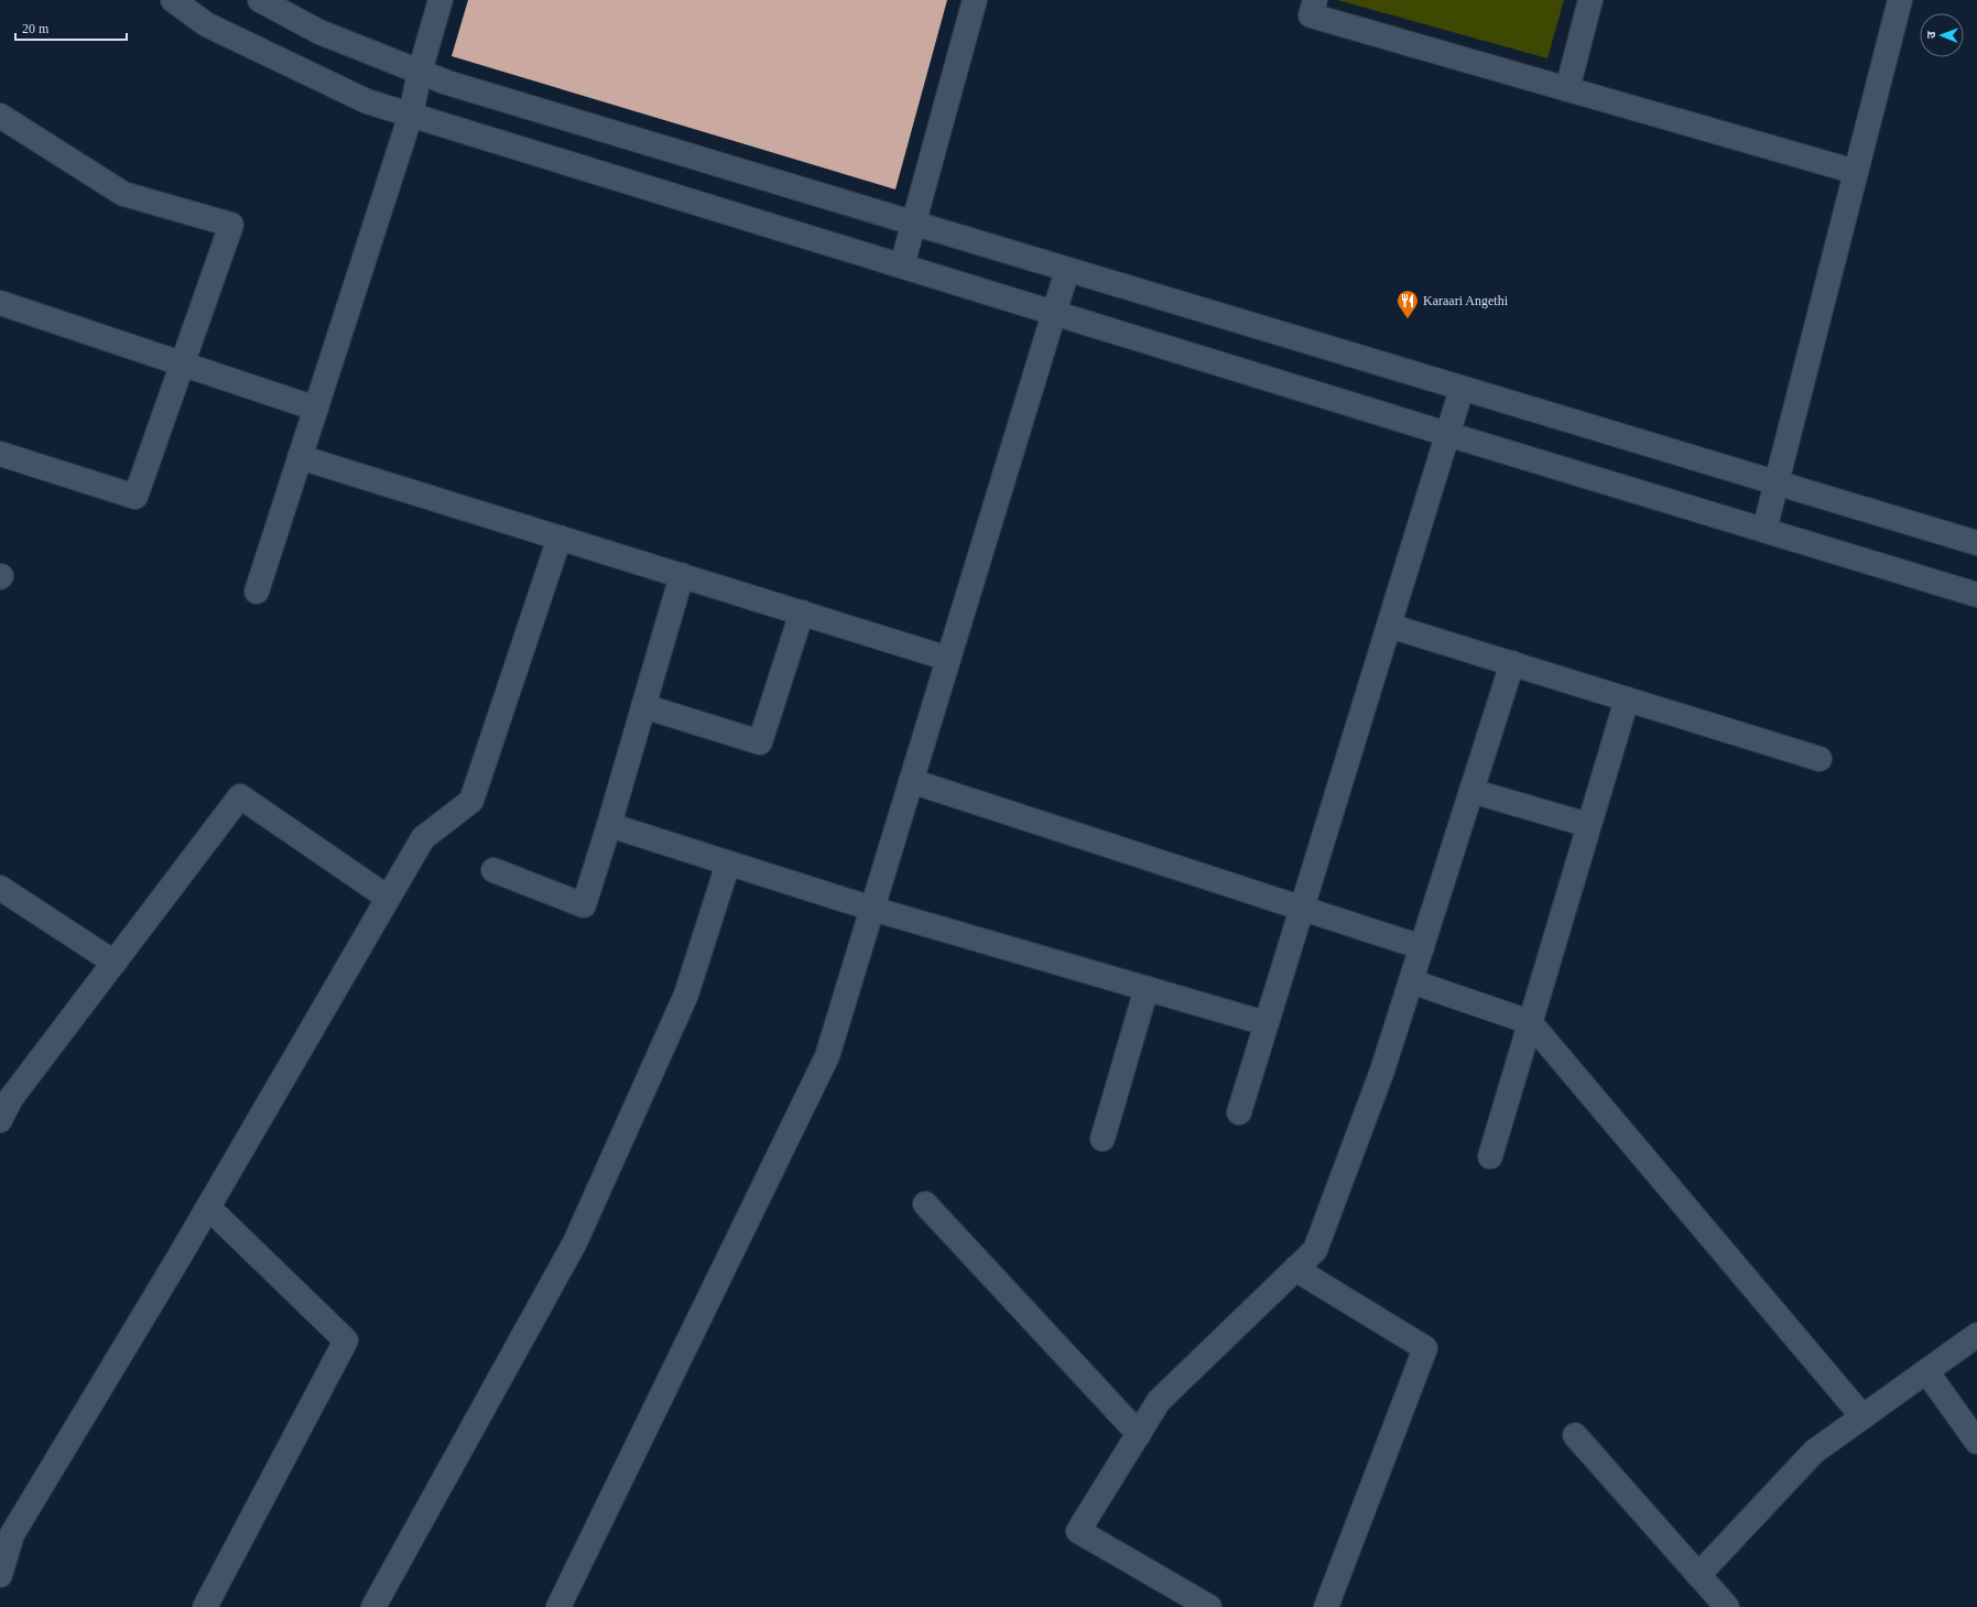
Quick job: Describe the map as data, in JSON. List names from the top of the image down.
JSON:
{
  "places": {
    "restaurant": ["Karaari Angethi"]
  },
  "scale_bar": "20 m",
  "north": "left"
}
